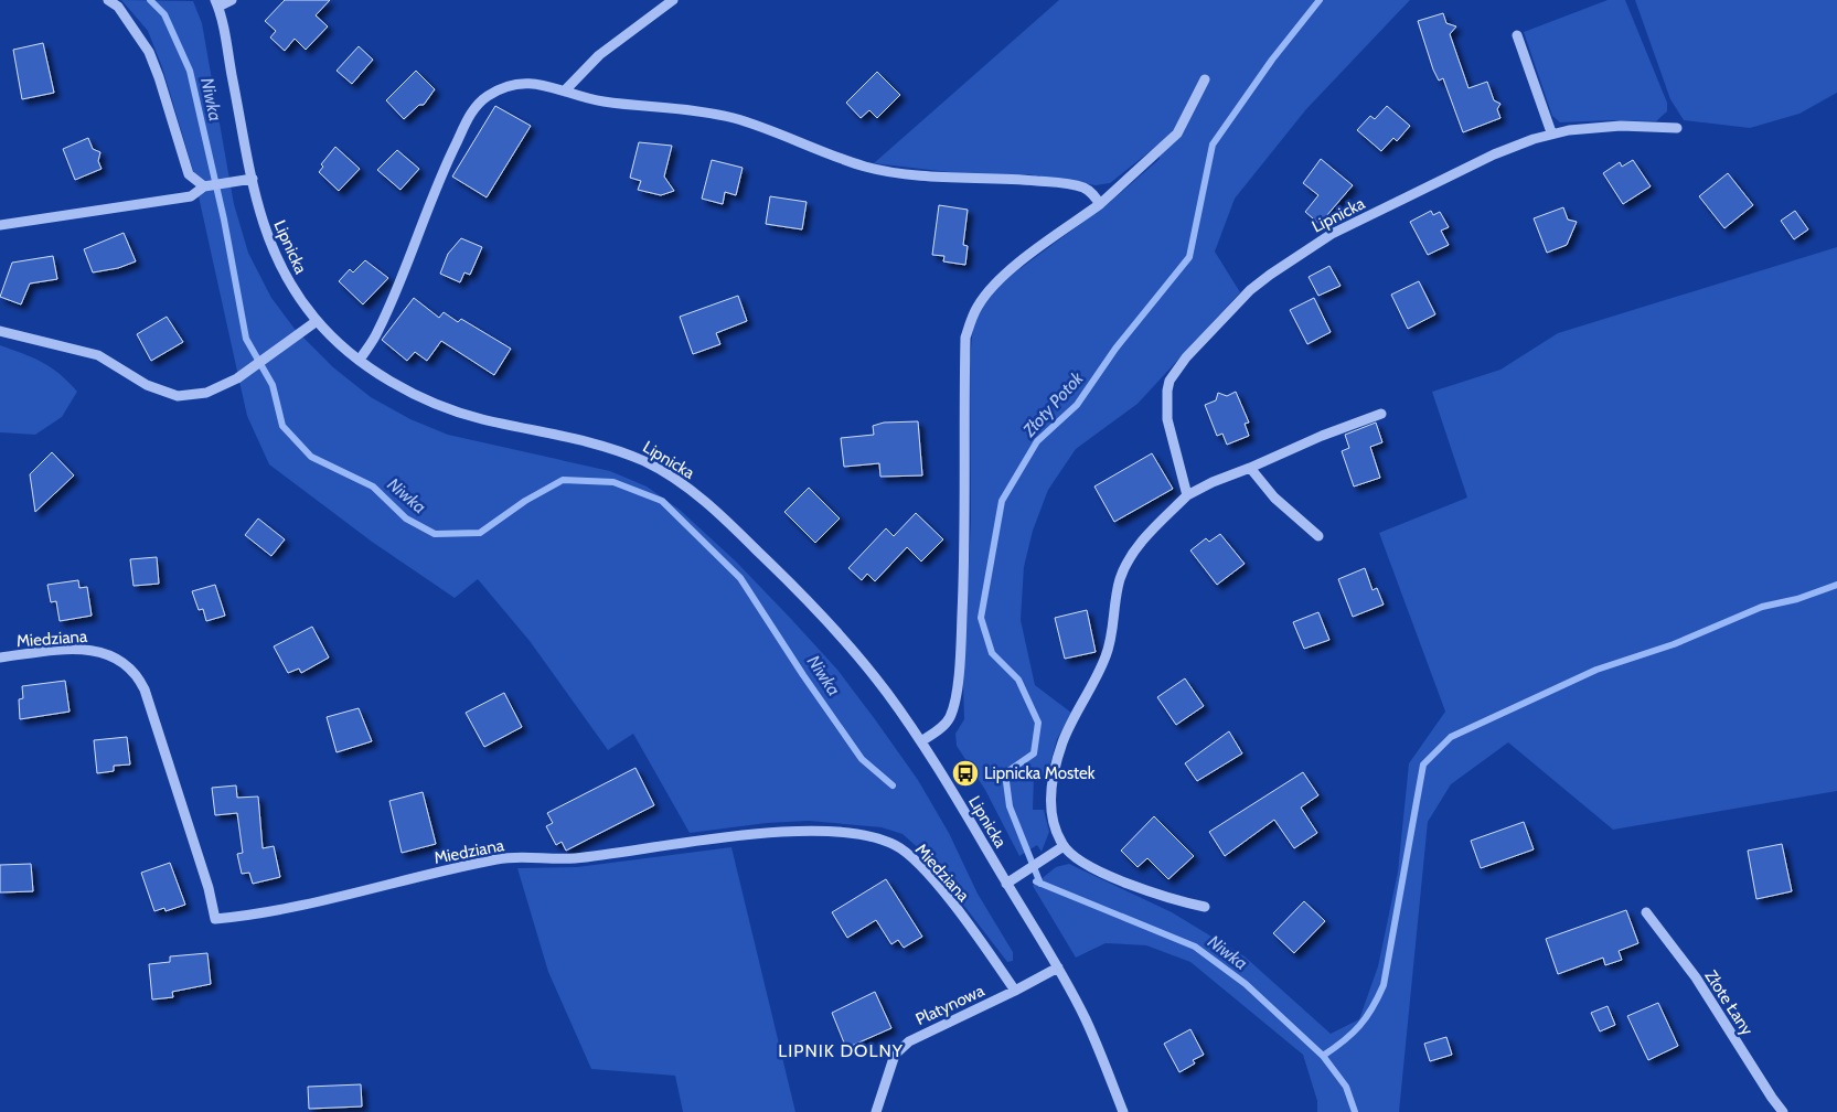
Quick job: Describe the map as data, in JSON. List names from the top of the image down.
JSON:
{
  "streets": {
    "street": [
      "Lipnicka",
      "Miedziana",
      "Złote Łany",
      "Platynowa"
    ]
  },
  "crossings": [
    ["Miedziana", "Platynowa"]
  ],
  "districts": ["LIPNIK DOLNY"],
  "water": ["Niwka", "Złoty Potok"],
  "places": {
    "bus stop": ["Lipnicka Mostek"]
  }
}
